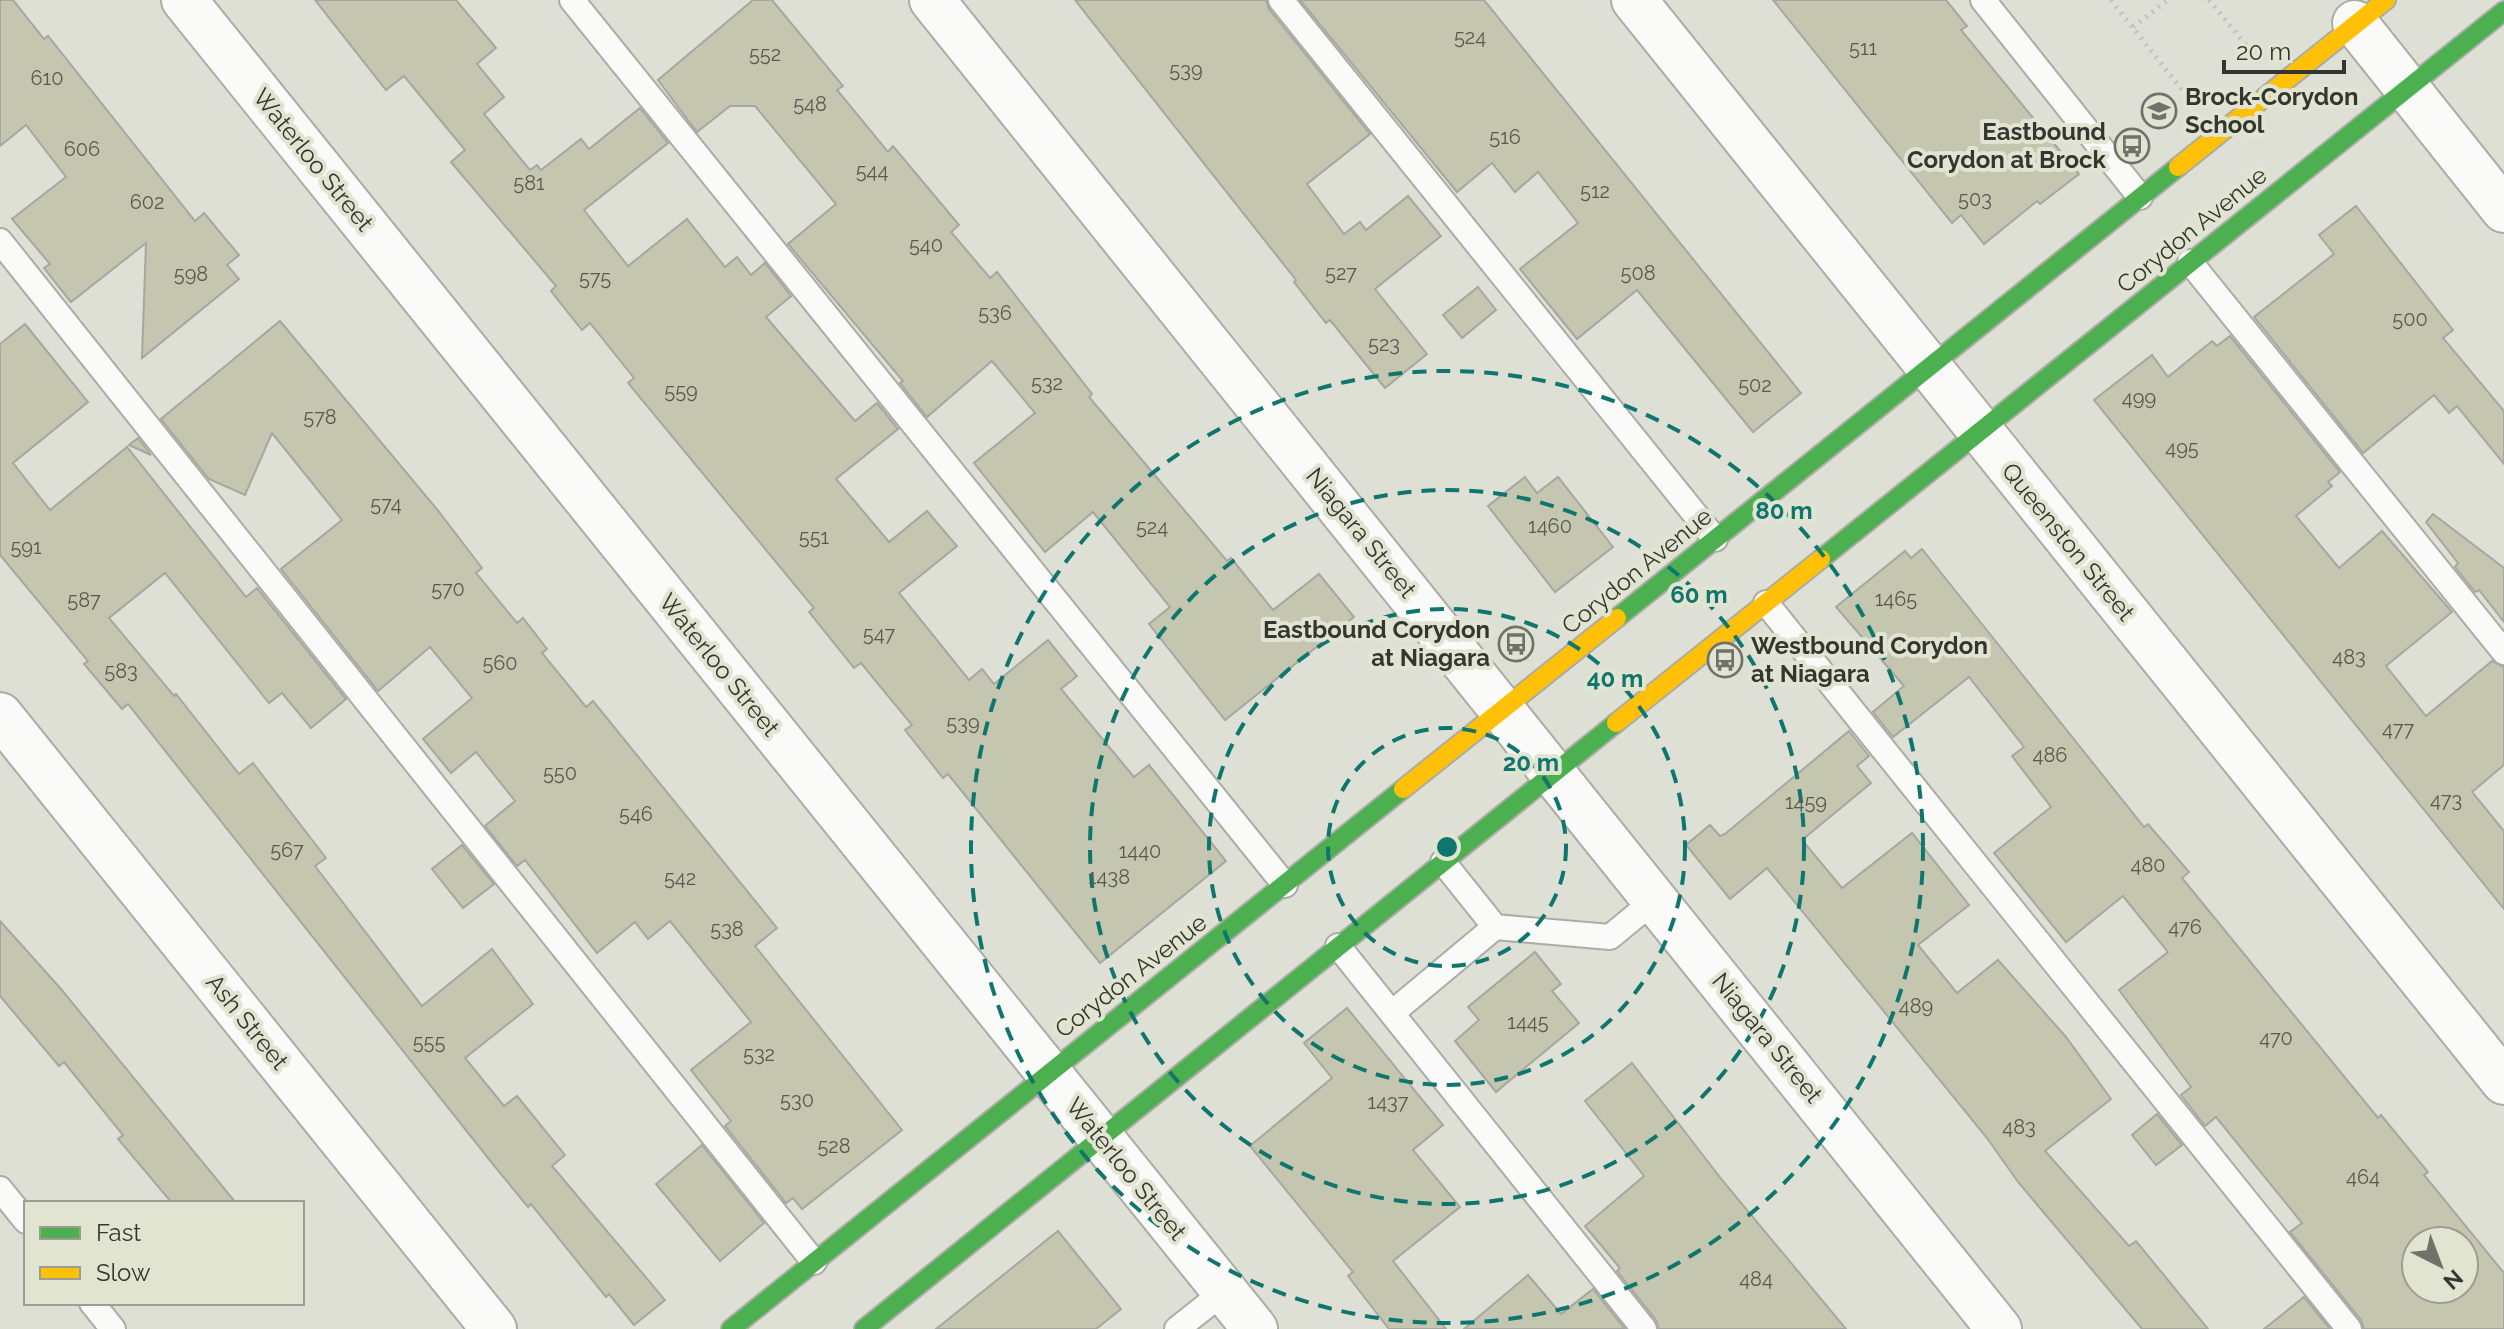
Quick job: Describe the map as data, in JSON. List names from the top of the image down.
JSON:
{
  "streets": {
    "main road": ["Corydon Avenue"],
    "street": [
      "Waterloo Street",
      "Niagara Street",
      "Queenston Street",
      "Ash Street"
    ]
  },
  "crossings": [
    ["Waterloo Street", "Corydon Avenue"],
    ["Corydon Avenue", "Niagara Street"],
    ["Corydon Avenue", "Queenston Street"]
  ],
  "places": {
    "school or university": ["Brock-Corydon School"],
    "bus stop": ["Eastbound Corydon at Brock", "Eastbound Corydon at Niagara", "Westbound Corydon at Niagara"]
  },
  "house_numbers": [
    "524",
    "511",
    "552",
    "539",
    "610",
    "548",
    "516",
    "606",
    "544",
    "581",
    "512",
    "503",
    "602",
    "540",
    "527",
    "508",
    "598",
    "575",
    "536",
    "500",
    "523",
    "532",
    "502",
    "559",
    "499",
    "578",
    "495",
    "574",
    "1460",
    "524",
    "551",
    "591",
    "570",
    "1465",
    "587",
    "547",
    "483",
    "560",
    "583",
    "539",
    "477",
    "486",
    "550",
    "473",
    "1459",
    "546",
    "567",
    "1440",
    "480",
    "1438",
    "542",
    "476",
    "538",
    "489",
    "1445",
    "470",
    "555",
    "532",
    "530",
    "1437",
    "483",
    "528",
    "464",
    "484"
  ],
  "legend": ["Fast", "Slow"],
  "scale_bar": "20 m",
  "north": "bottom right",
  "rings": [
    "80 m",
    "60 m",
    "40 m",
    "20 m"
  ]
}
